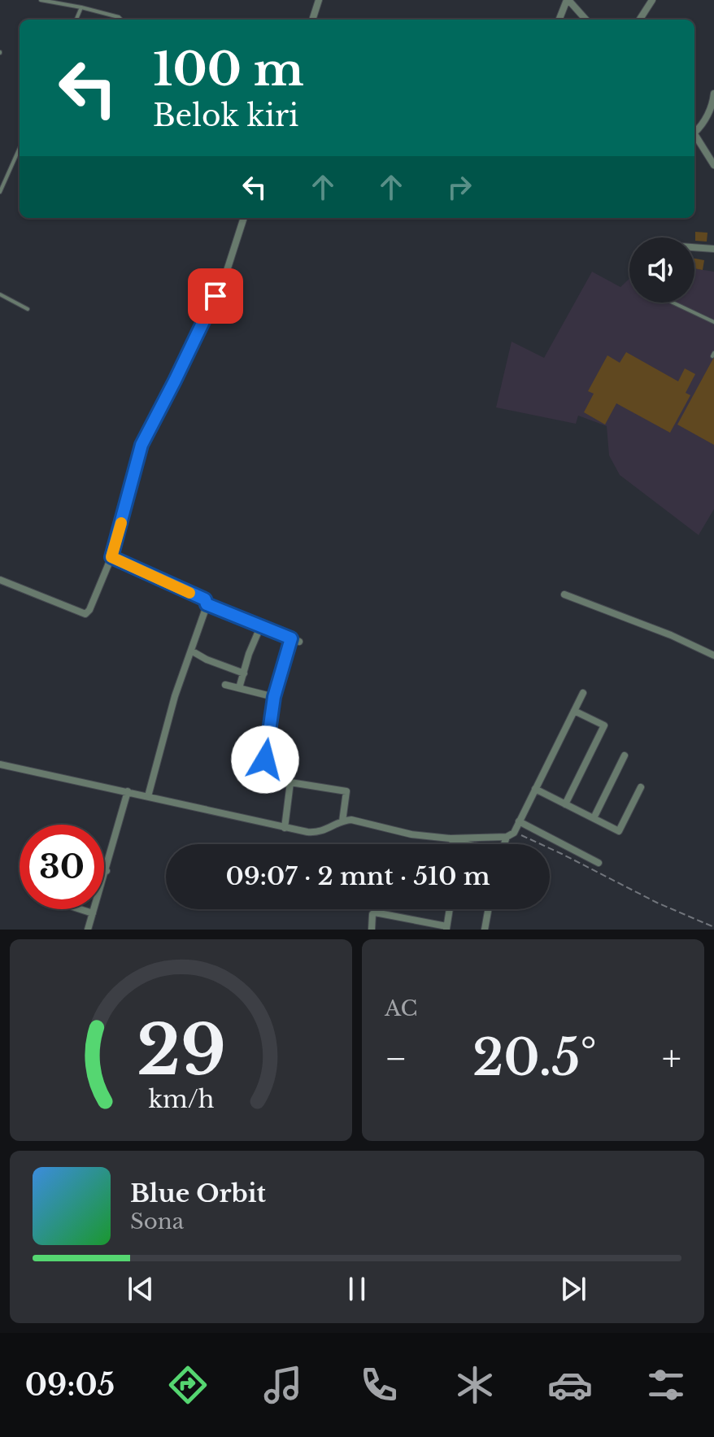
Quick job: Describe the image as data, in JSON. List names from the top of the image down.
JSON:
{
  "page": {
    "turn": ["100 m", "Belok kiri"],
    "limit": "30",
    "trip": "09:07 · 2 mnt · 510 m",
    "tile": "AC",
    "heat": ["−", "20.5°", "+"],
    "song": ["Blue Orbit", "Sona"],
    "tabs": "09:05",
    "gauge": ["29", "km/h"]
  }
}
